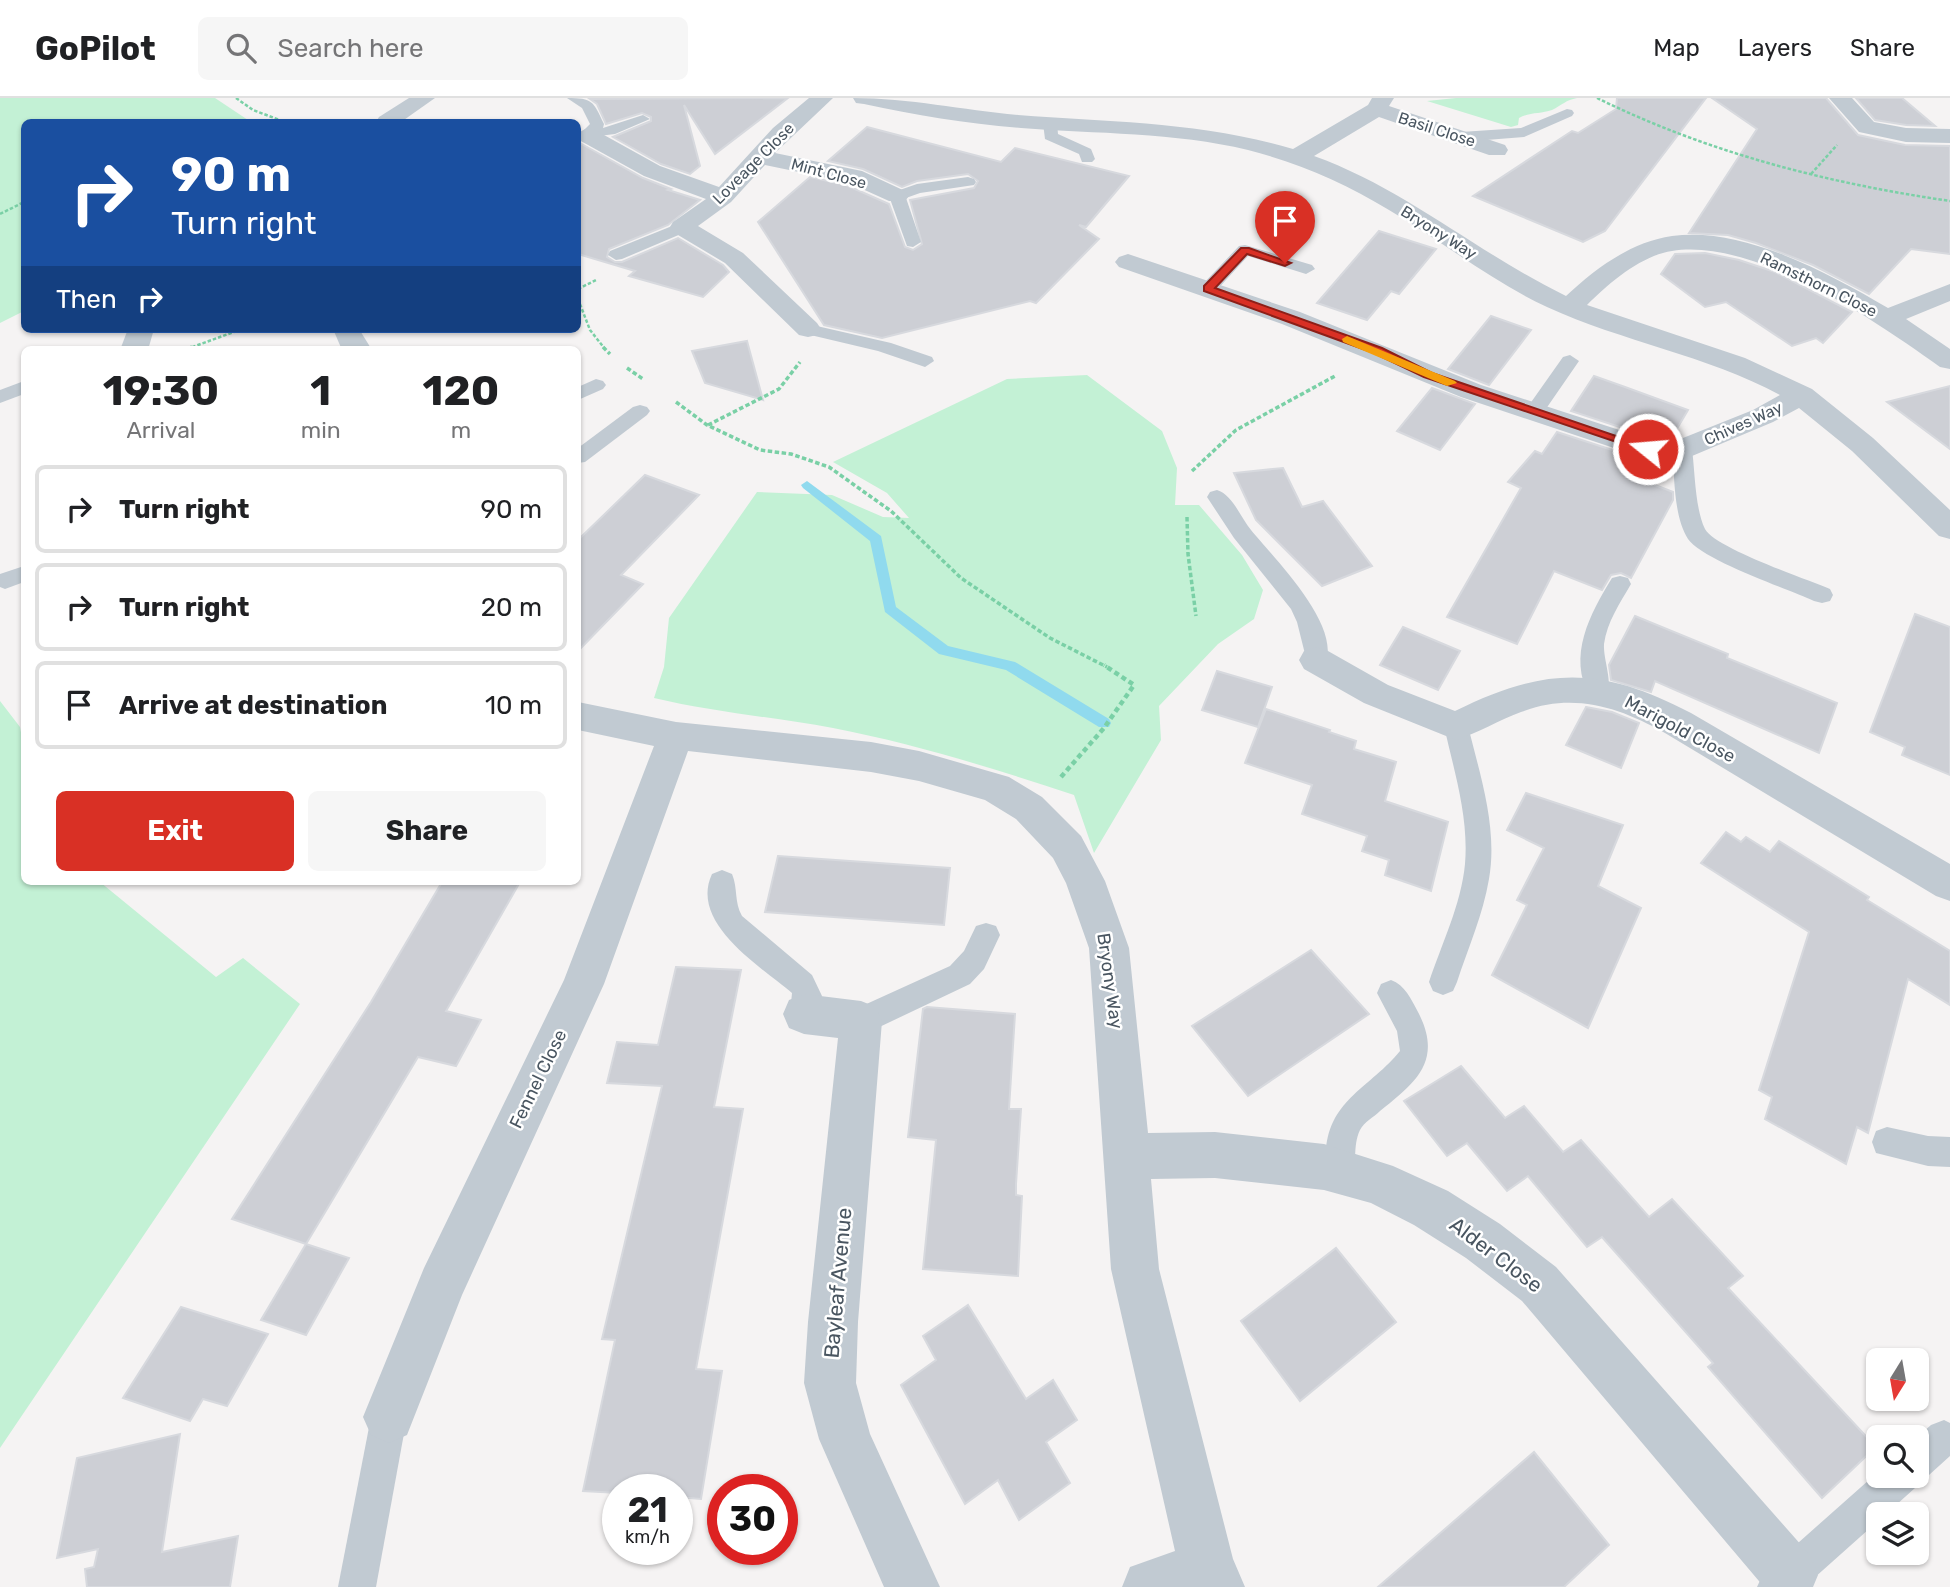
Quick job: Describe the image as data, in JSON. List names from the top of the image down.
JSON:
{
  "streets": {
    "street": [
      "Basil Close",
      "Loveage Close",
      "Mint Close",
      "Bryony Way",
      "Ramsthorn Close",
      "Chives Way",
      "Marigold Close",
      "Fennel Close",
      "Alder Close",
      "Bayleaf Avenue"
    ]
  },
  "crossings": [
    ["Basil Close", "Bryony Way"],
    ["Loveage Close", "Mint Close"],
    ["Bryony Way", "Ramsthorn Close"],
    ["Bryony Way", "Chives Way"],
    ["Bryony Way", "Fennel Close"],
    ["Bryony Way", "Alder Close"]
  ],
  "north": "bottom",
  "page": {
    "header": "GoPilot",
    "search": "Search here",
    "nav": ["Map", "Layers", "Share"],
    "turn": ["90 m", "Turn right"],
    "then": "Then",
    "eta": [
      "19:30",
      "Arrival",
      "1",
      "min",
      "120",
      "m"
    ],
    "list": [
      {
        "name": "Turn right",
        "value": "90 m"
      },
      {
        "name": "Turn right",
        "value": "20 m"
      },
      {
        "name": "Arrive at destination",
        "value": "10 m"
      }
    ],
    "buttons": ["Exit", "Share"],
    "speed": "21 km/h",
    "limit": "30"
  }
}
